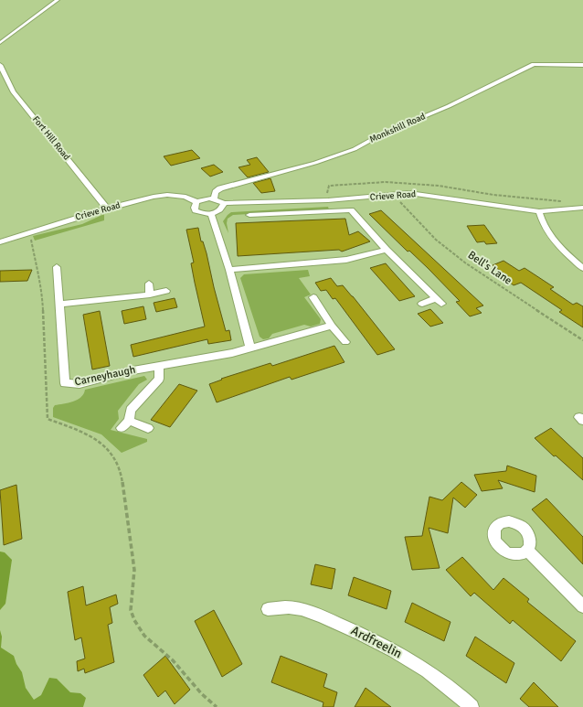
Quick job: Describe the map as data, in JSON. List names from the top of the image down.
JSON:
{
  "streets": {
    "street": [
      "Monkshill Road",
      "Fort Hill Road",
      "Crieve Road",
      "Carneyhaugh",
      "Ardfreelin"
    ],
    "path": ["Bell's Lane"]
  },
  "crossings": [
    ["Fort Hill Road", "Crieve Road"]
  ]
}
